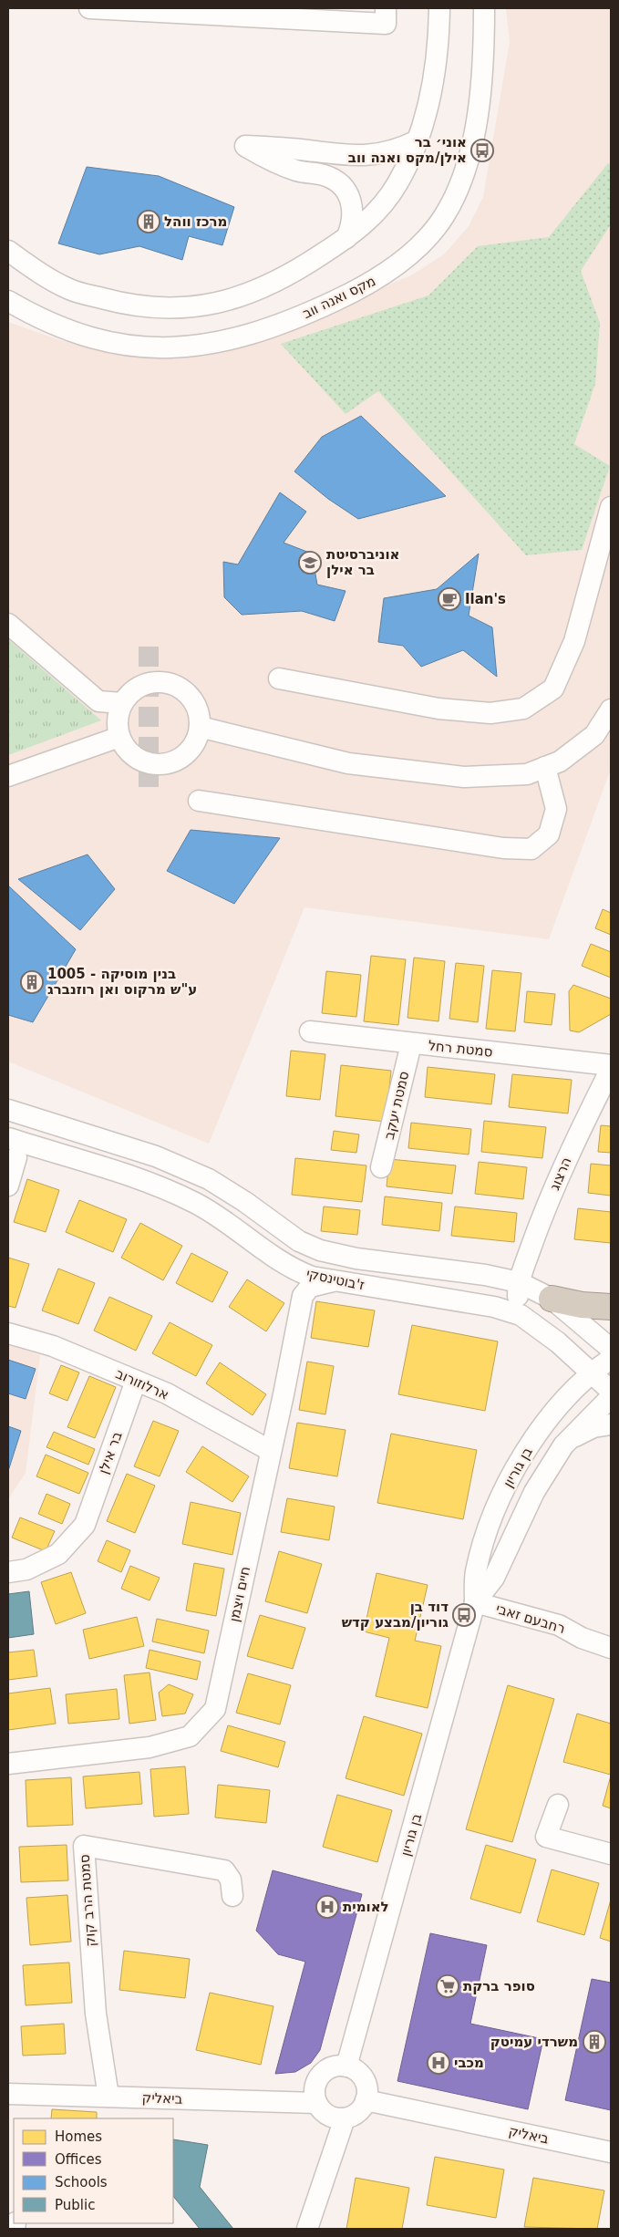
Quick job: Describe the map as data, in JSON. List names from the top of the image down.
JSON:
{
  "streets": {
    "street": [
      "מקס ואנה ווב",
      "סמטת רחל",
      "סמטת יעקב",
      "הרצוג",
      "ז'בוטינסקי",
      "ארלוזורוב",
      "בר אילן",
      "בן גוריון",
      "חיים ויצמן",
      "רחבעם זאבי",
      "סמטת הרב קוק",
      "ביאליק"
    ]
  },
  "crossings": [
    ["סמטת רחל", "סמטת יעקב"],
    ["סמטת רחל", "הרצוג"],
    ["הרצוג", "ז'בוטינסקי"],
    ["ז'בוטינסקי", "בן גוריון"],
    ["ז'בוטינסקי", "חיים ויצמן"],
    ["ארלוזורוב", "בר אילן"],
    ["ארלוזורוב", "חיים ויצמן"],
    ["בן גוריון", "רחבעם זאבי"],
    ["בן גוריון", "ביאליק"],
    ["סמטת הרב קוק", "ביאליק"]
  ],
  "places": {
    "bus stop": ["אוני׳ בר אילן/מקס ואנה ווב", "דוד בן גוריון/מבצע קדש"],
    "building": ["מרכז ווהל", "1005 - בנין מוסיקה ע\"ש מרקוס ואן רוזנברג", "משרדי עמיטק"],
    "school or university": ["אוניברסיטת בר אילן"],
    "cafe": ["Ilan's"],
    "hospital": ["לאומית", "מכבי"],
    "supermarket": ["סופר ברקת"]
  },
  "legend": [
    "Homes",
    "Offices",
    "Schools",
    "Public"
  ]
}
